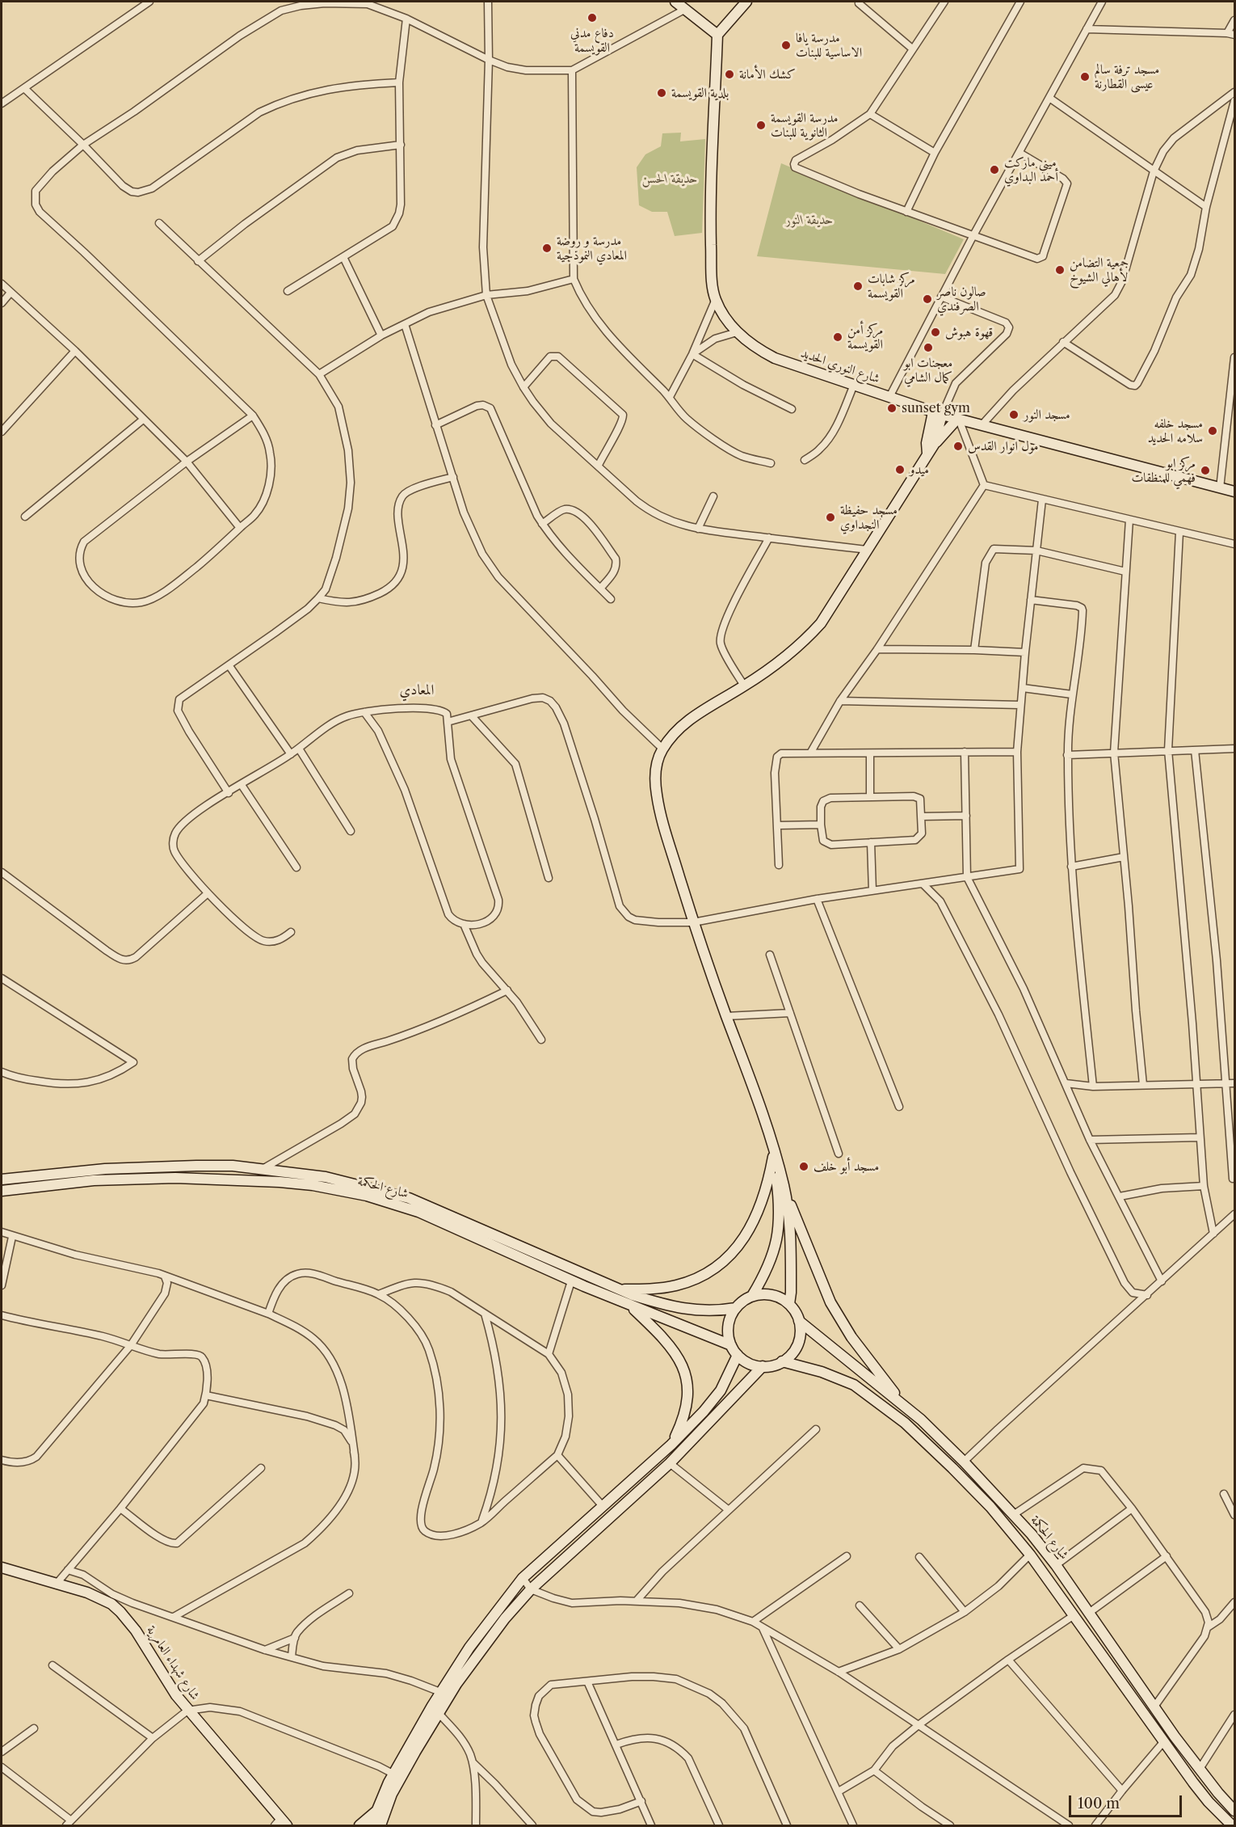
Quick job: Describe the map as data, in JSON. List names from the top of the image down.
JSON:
{
  "streets": {
    "street": ["شارع النوري الحديد", "شارع الحكمة", "شارع شهداء العامرية"]
  },
  "districts": ["المعادي"],
  "parks": ["حديقة الحسن", "حديقة النور"],
  "places": [
    "دفاع مدني القويسمة",
    "مدرسة يافا الاساسية للبنات",
    "كشك الأمانة",
    "مسجد ترفة سالم عيسى القطارنة",
    "بلدية القويسمة",
    "مدرسة القويسمة الثانوية للبنات",
    "ميني ماركت أحمد البداوي",
    "مدرسة و روضة المعادي النموذجية",
    "جمعية التضامن لأهالي الشيوخ",
    "مركز شابات القويسمة",
    "صالون ناصر الصرفندي",
    "قهوة هبوش",
    "مركز أمن القويسمة",
    "معجنات ابو كمال الشامي",
    "sunset gym",
    "مسجد النور",
    "مسجد خلفه سلامه الحديد",
    "مول انوار القدس",
    "ميدو",
    "مركز ابو فهمي للمنظفات",
    "مسجد حفيظة النجداوي",
    "مسجد أبو خلف"
  ],
  "scale_bar": "100 m"
}
